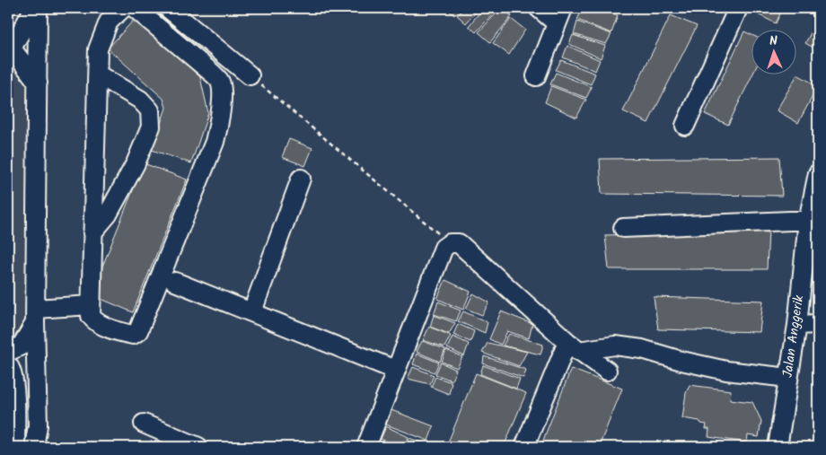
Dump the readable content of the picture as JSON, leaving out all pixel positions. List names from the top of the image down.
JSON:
{
  "streets": {
    "street": ["Jalan Anggerik"]
  },
  "north": "top"
}
